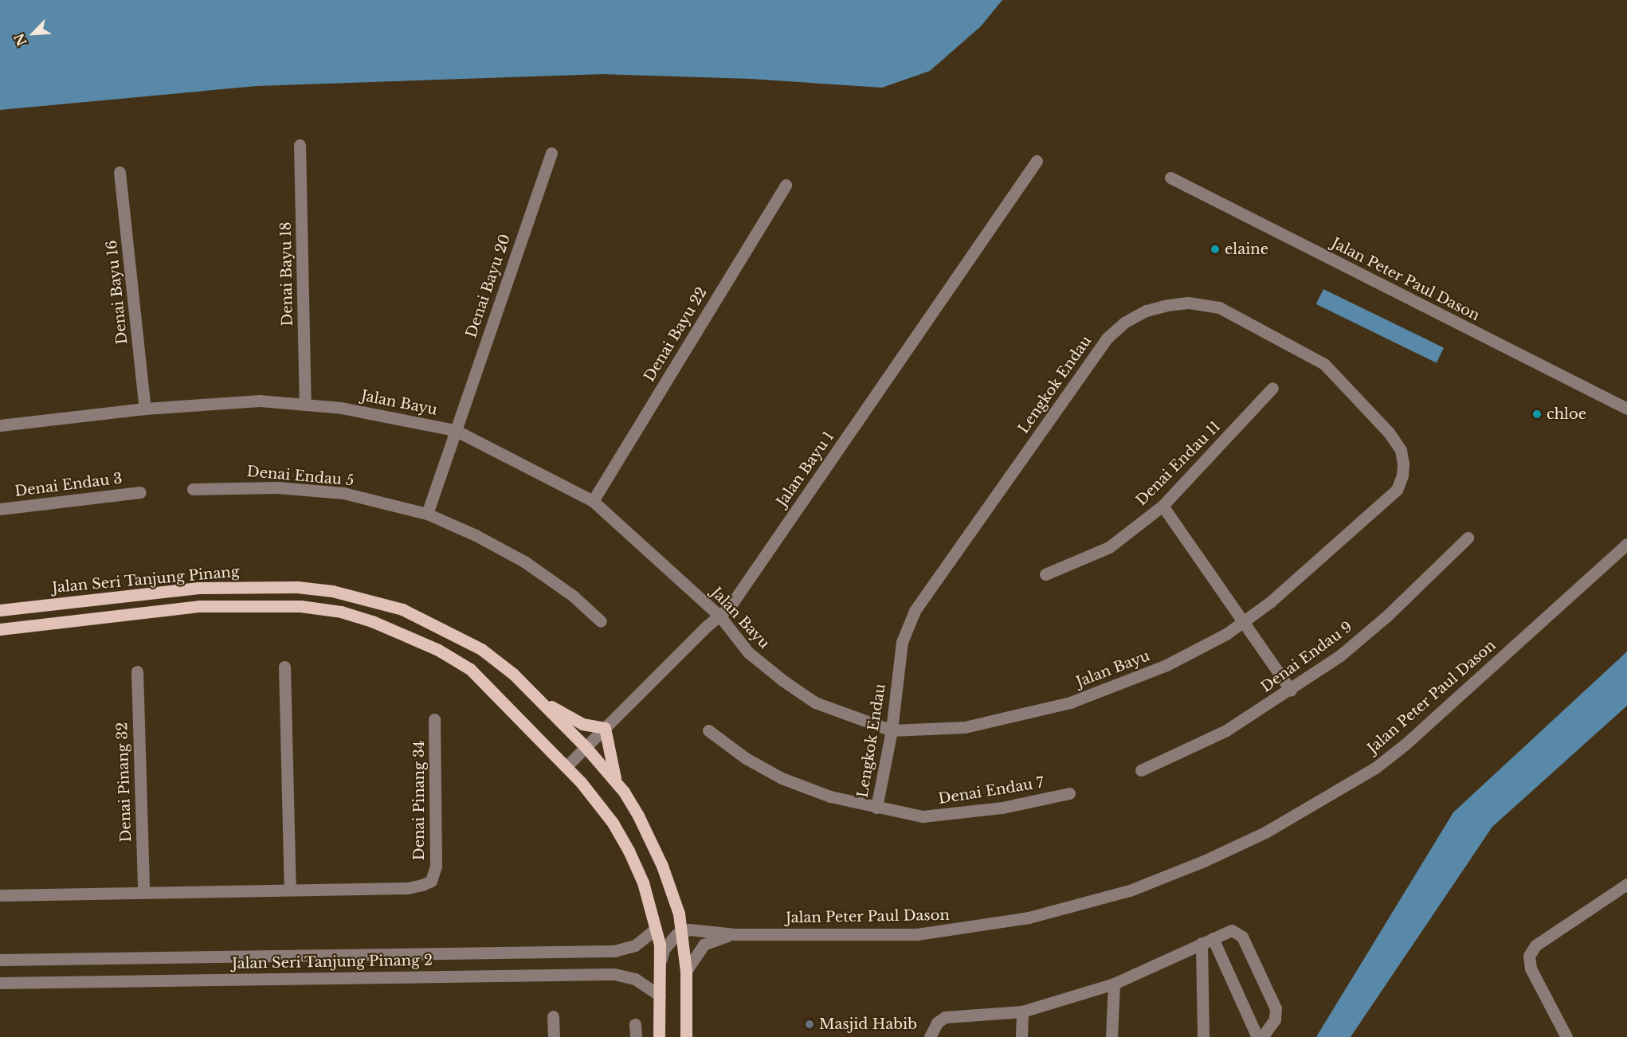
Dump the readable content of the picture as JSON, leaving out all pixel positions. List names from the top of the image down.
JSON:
{
  "streets": {
    "main road": ["Jalan Seri Tanjung Pinang"],
    "street": [
      "Denai Bayu 18",
      "Jalan Peter Paul Dason",
      "Denai Bayu 20",
      "Denai Bayu 16",
      "Denai Bayu 22",
      "Lengkok Endau",
      "Jalan Bayu",
      "Denai Endau 11",
      "Jalan Bayu 1",
      "Denai Endau 5",
      "Denai Endau 3",
      "Denai Endau 9",
      "Denai Pinang 32",
      "Denai Endau 7",
      "Denai Pinang 34",
      "Jalan Seri Tanjung Pinang 2"
    ]
  },
  "crossings": [
    ["Denai Bayu 18", "Jalan Bayu"],
    ["Jalan Peter Paul Dason", "Jalan Seri Tanjung Pinang"],
    ["Denai Bayu 20", "Jalan Bayu"],
    ["Denai Bayu 20", "Denai Endau 5"],
    ["Denai Bayu 16", "Jalan Bayu"],
    ["Denai Bayu 22", "Jalan Bayu"],
    ["Lengkok Endau", "Jalan Bayu"],
    ["Lengkok Endau", "Denai Endau 7"],
    ["Jalan Bayu", "Jalan Bayu 1"],
    ["Jalan Bayu 1", "Jalan Seri Tanjung Pinang"]
  ],
  "places": ["elaine", "chloe", "Masjid Habib"],
  "north": "bottom left"
}
